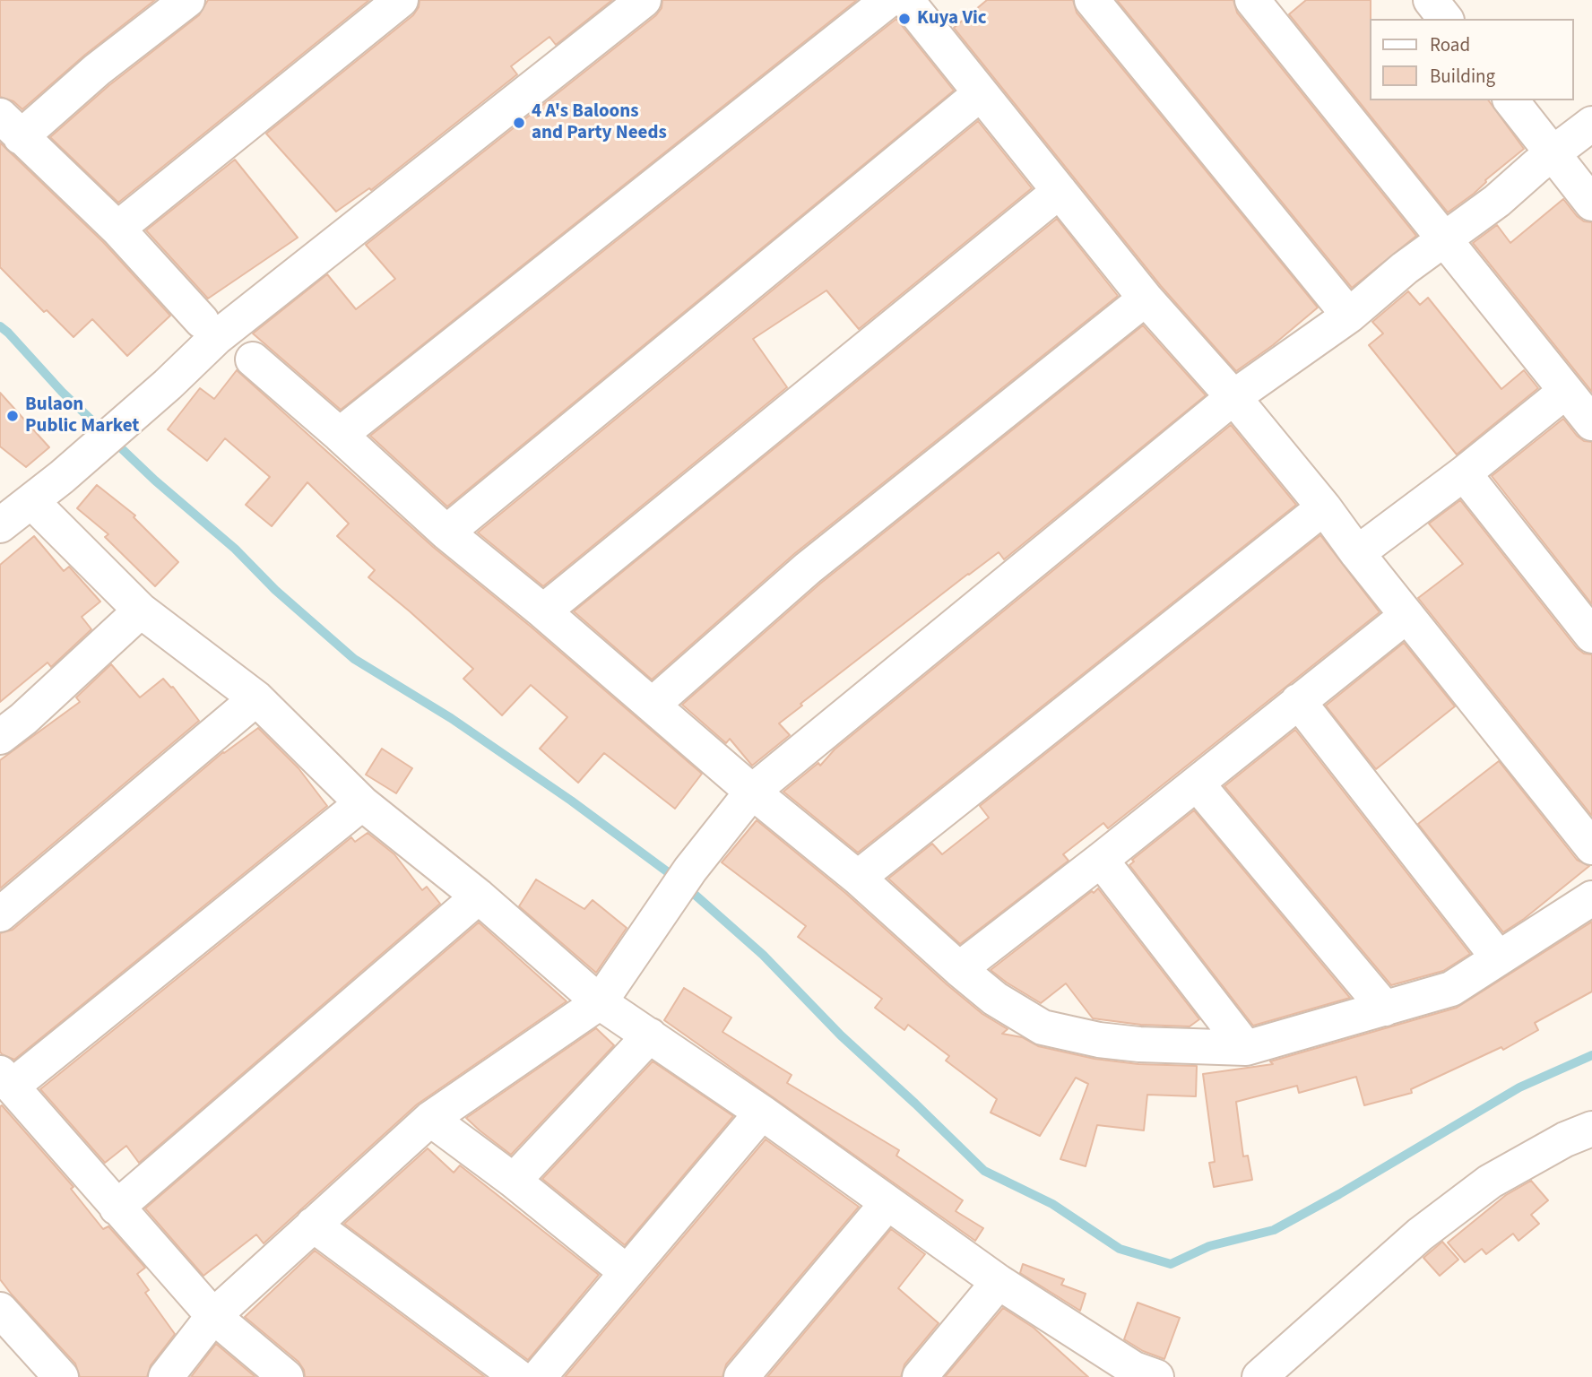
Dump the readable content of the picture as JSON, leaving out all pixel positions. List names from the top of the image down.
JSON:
{
  "places": ["Kuya Vic", "4 A's Baloons and Party Needs", "Bulaon Public Market"],
  "legend": ["Road", "Building"]
}
